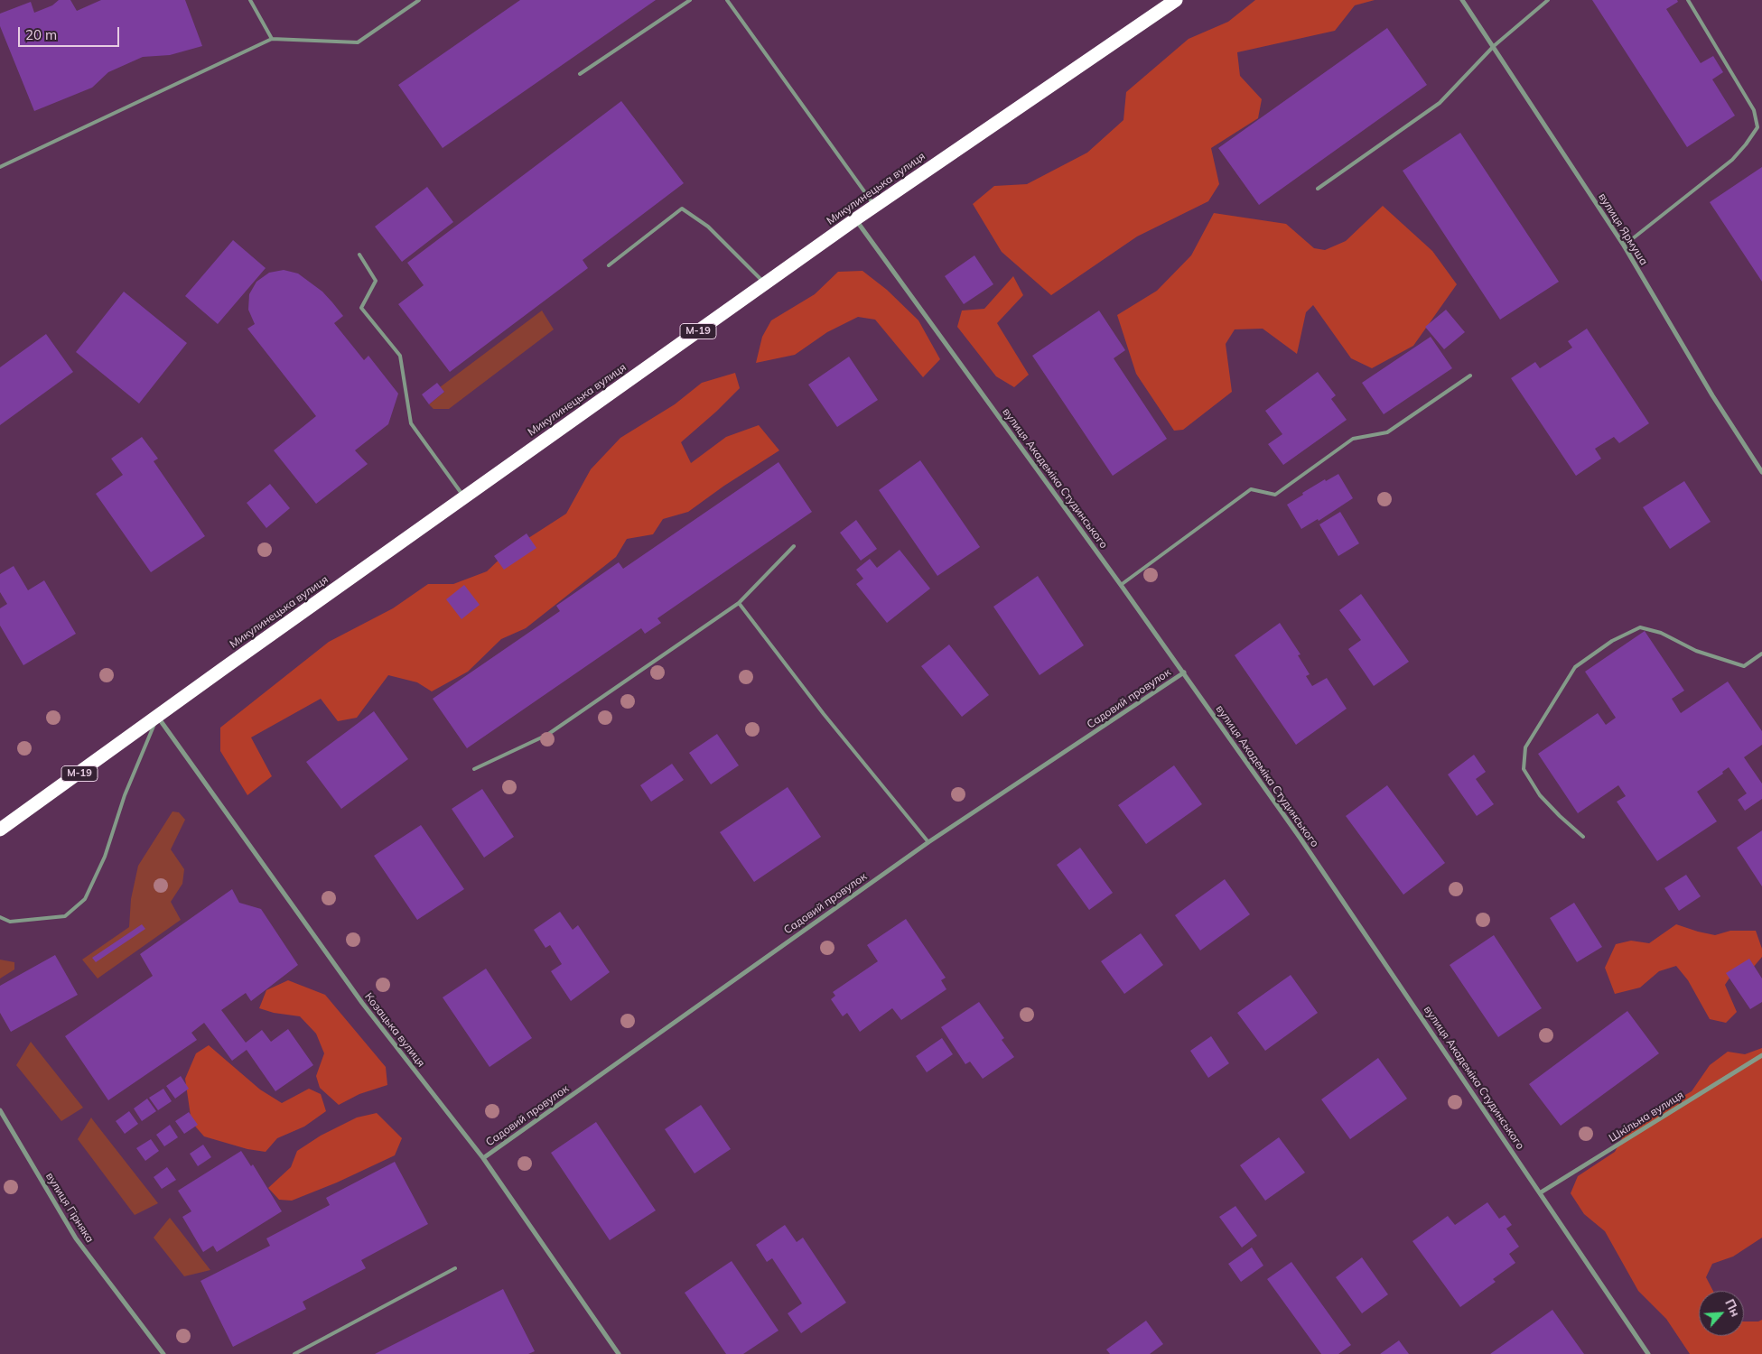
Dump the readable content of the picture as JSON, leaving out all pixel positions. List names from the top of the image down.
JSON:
{
  "streets": {
    "highway": ["Микулинецька вулиця", "М-19"],
    "street": [
      "вулиця Ярмуша",
      "вулиця Академіка Студинського",
      "Садовий провулок",
      "Козацька вулиця",
      "Шкільна вулиця",
      "вулиця Гірняка"
    ]
  },
  "crossings": [
    ["Микулинецька вулиця", "вулиця Академіка Студинського"],
    ["Микулинецька вулиця", "Козацька вулиця"],
    ["вулиця Академіка Студинського", "Садовий провулок"],
    ["вулиця Академіка Студинського", "Шкільна вулиця"],
    ["Садовий провулок", "Козацька вулиця"]
  ],
  "scale_bar": "20 m",
  "north": "top right"
}
